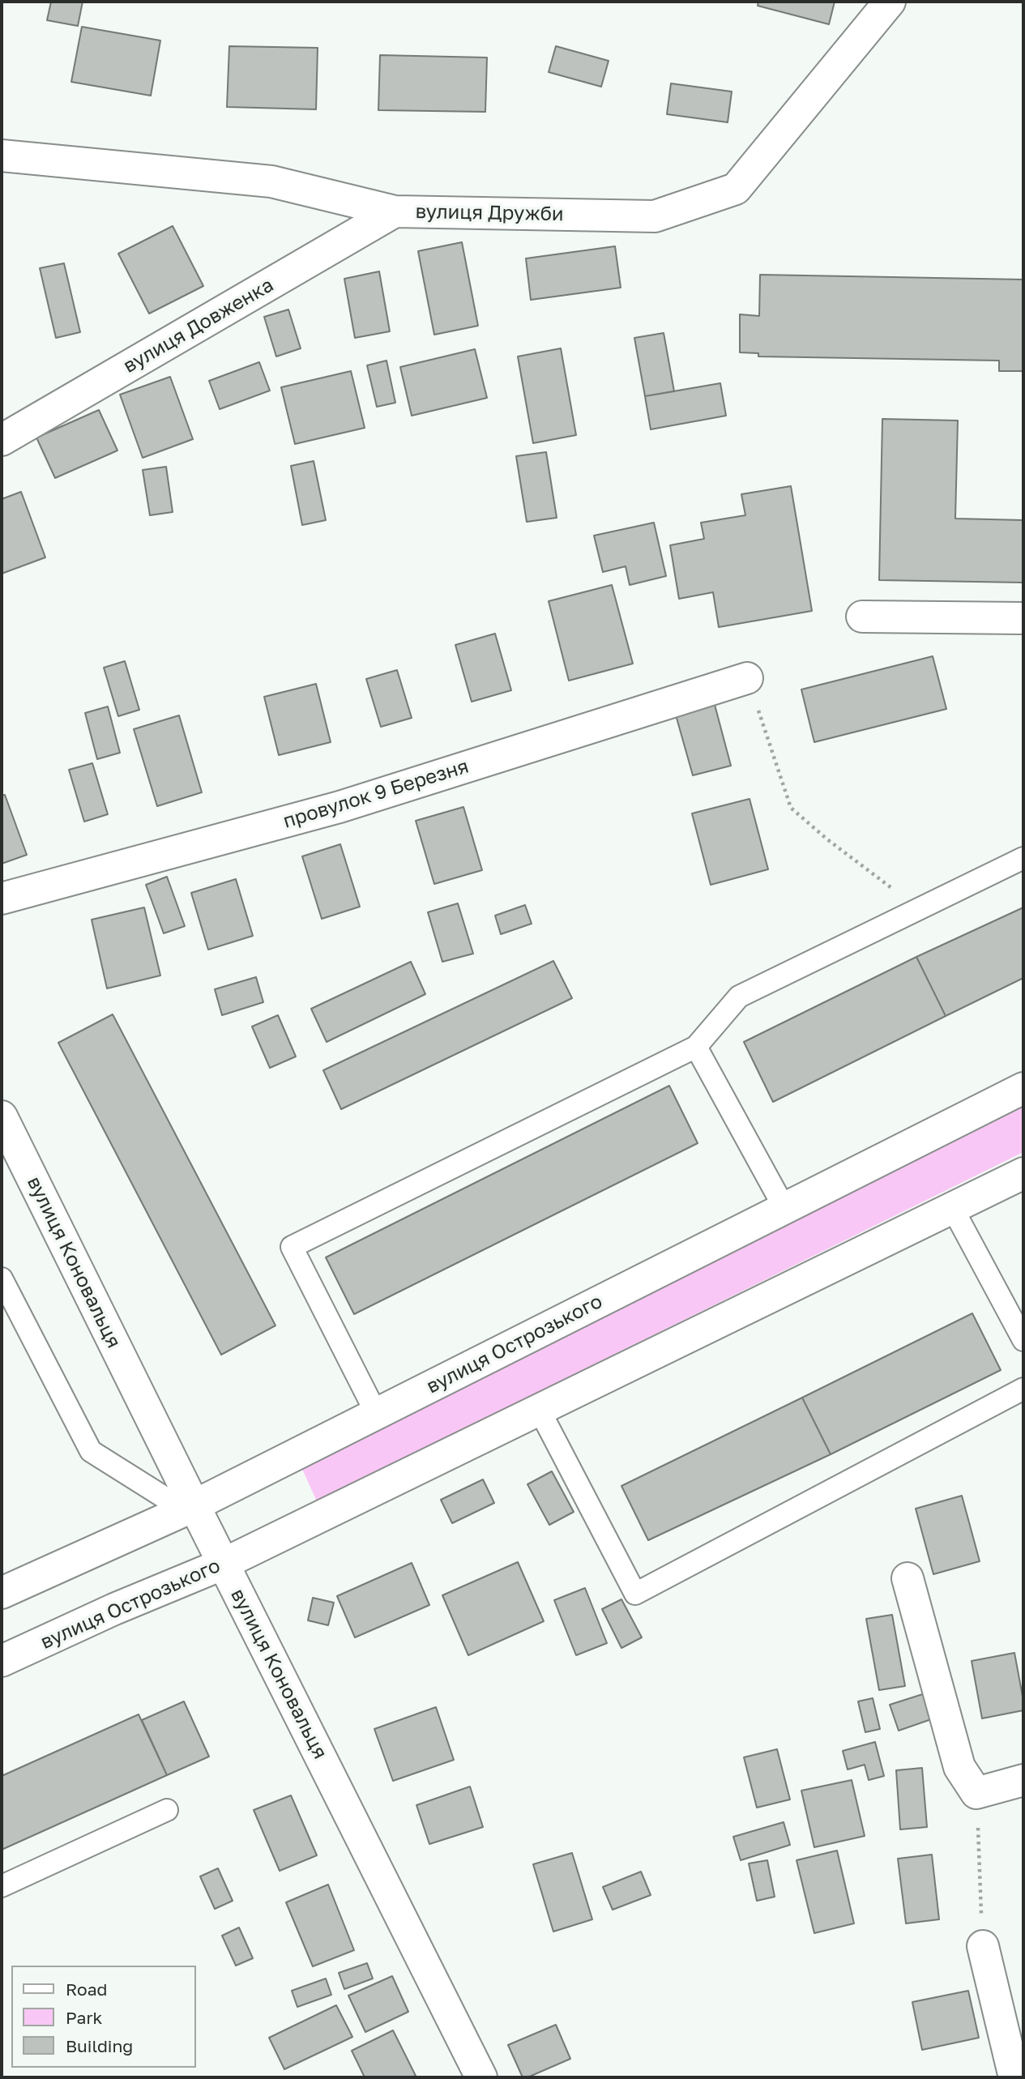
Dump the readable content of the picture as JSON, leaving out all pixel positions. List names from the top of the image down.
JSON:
{
  "streets": {
    "street": [
      "вулиця Дружби",
      "вулиця Довженка",
      "провулок 9 Березня",
      "вулиця Коновальця",
      "вулиця Острозького"
    ]
  },
  "crossings": [
    ["вулиця Дружби", "вулиця Довженка"],
    ["вулиця Коновальця", "вулиця Острозького"]
  ],
  "legend": ["Road", "Park", "Building"]
}
